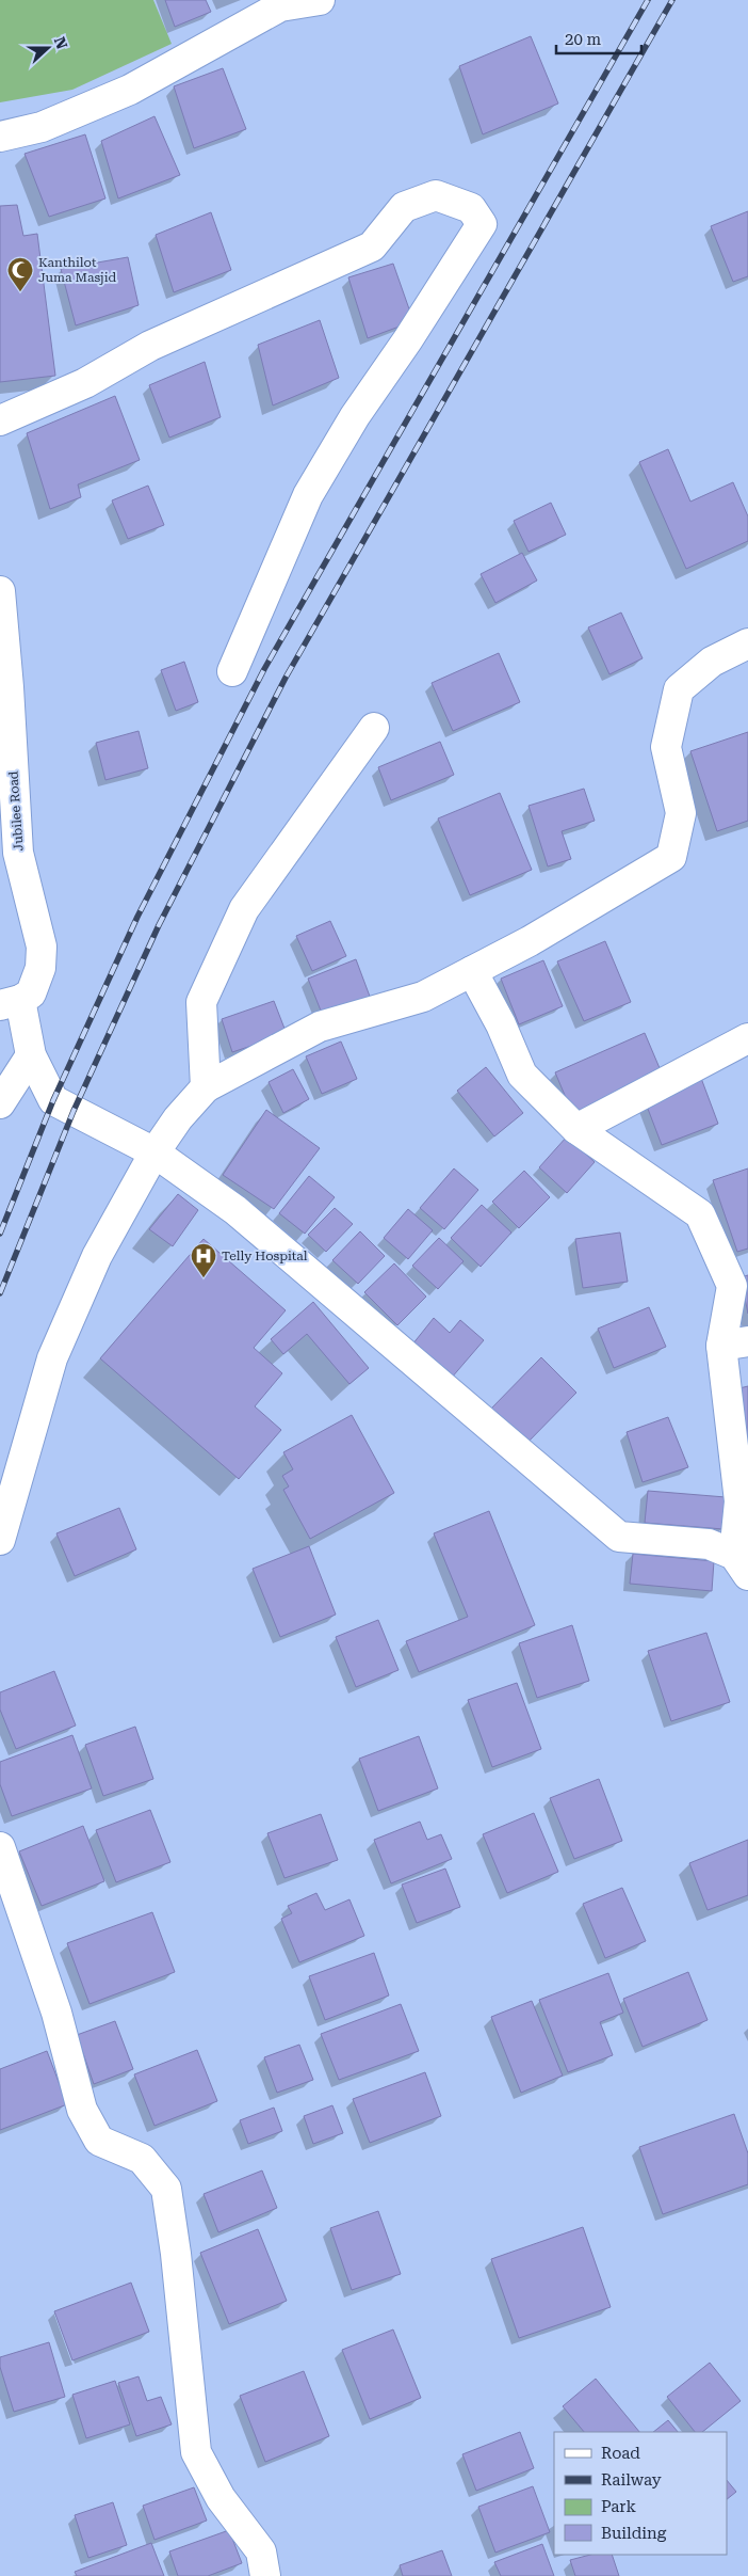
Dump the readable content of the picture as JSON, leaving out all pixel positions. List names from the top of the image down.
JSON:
{
  "streets": {
    "street": ["Jubilee Road"]
  },
  "places": {
    "mosque": ["Kanthilot Juma Masjid"],
    "hospital": ["Telly Hospital"]
  },
  "legend": [
    "Road",
    "Railway",
    "Park",
    "Building"
  ],
  "scale_bar": "20 m",
  "north": "right"
}
